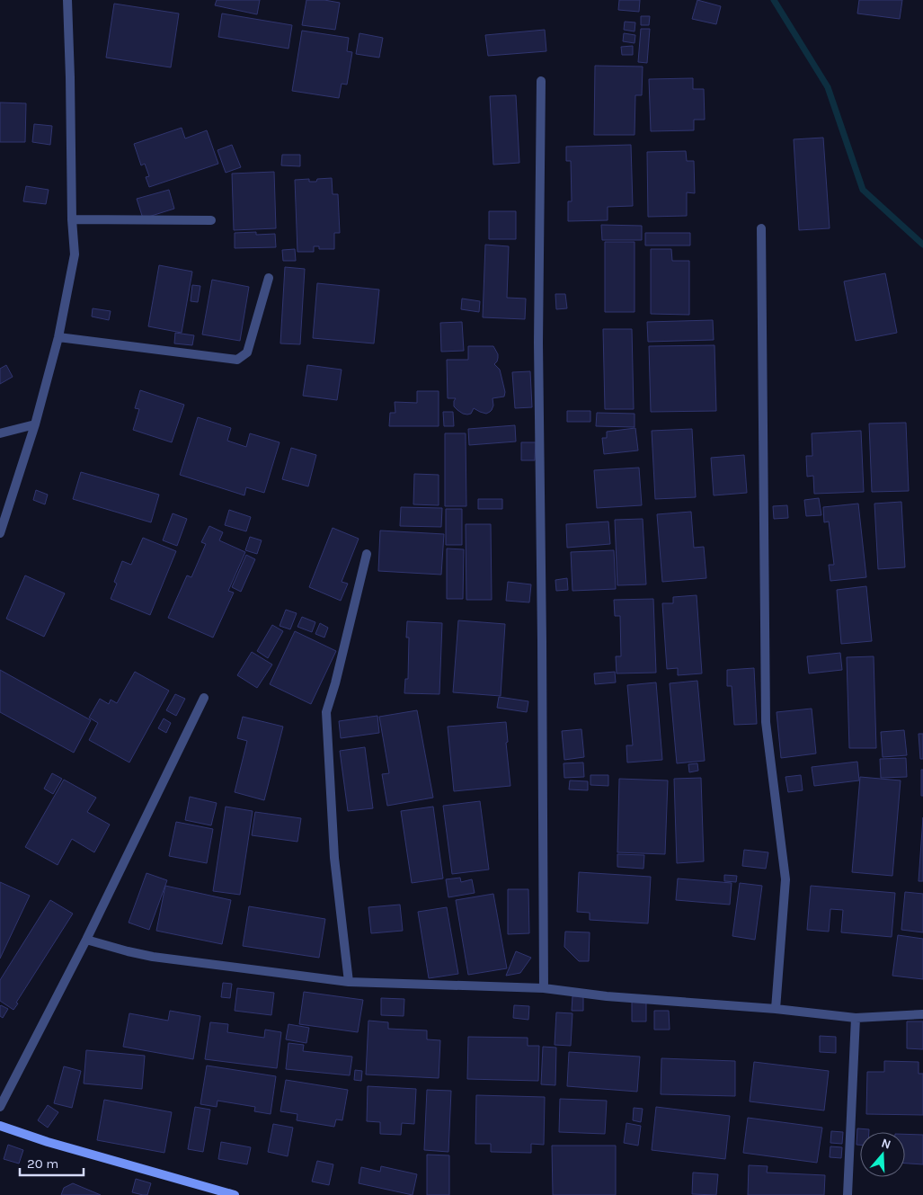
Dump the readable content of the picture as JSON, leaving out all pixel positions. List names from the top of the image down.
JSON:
{
  "scale_bar": "20 m",
  "north": "top"
}
